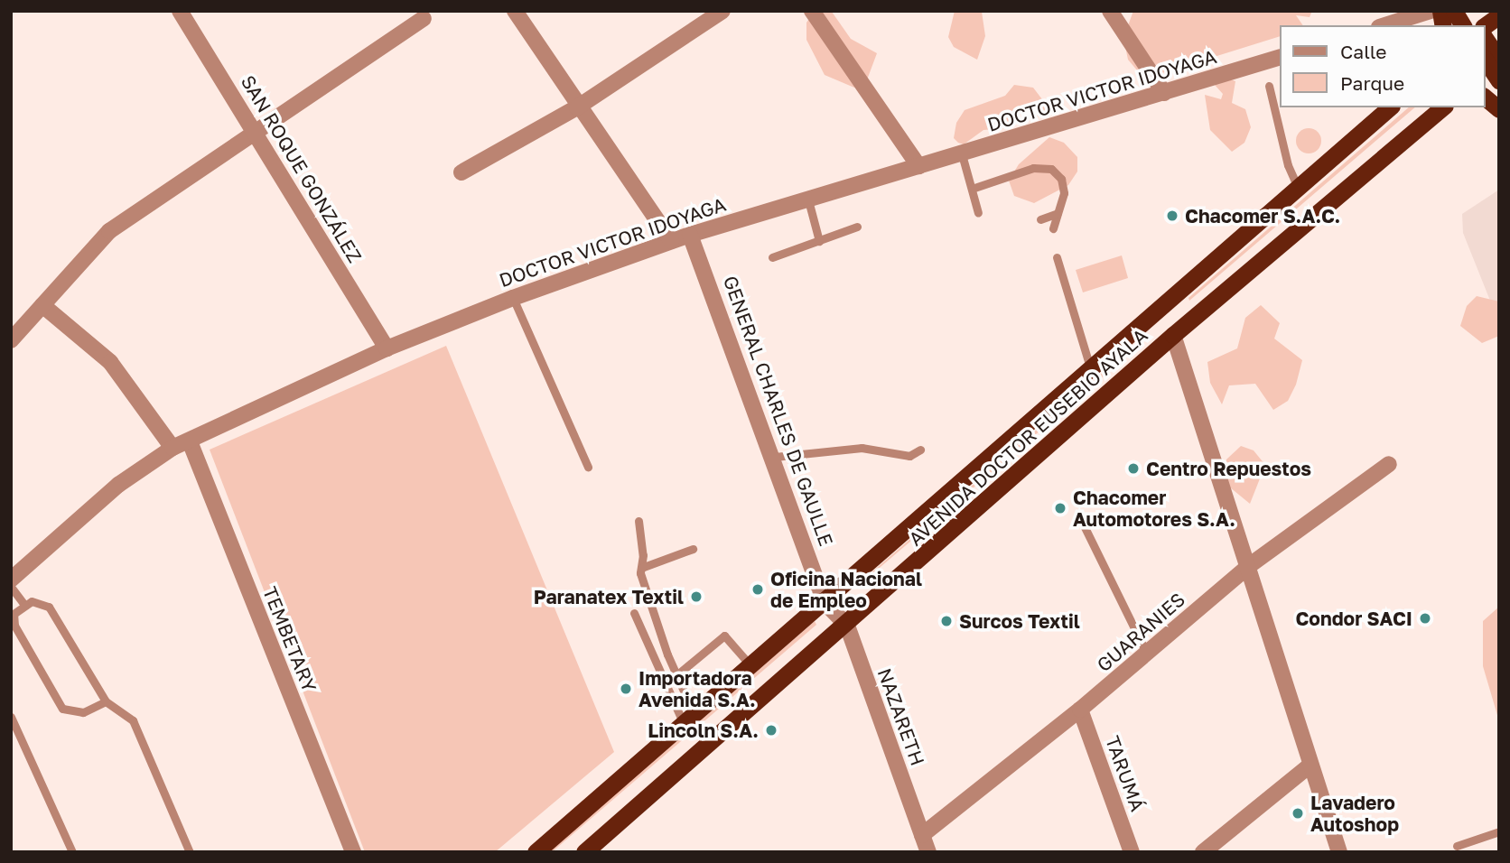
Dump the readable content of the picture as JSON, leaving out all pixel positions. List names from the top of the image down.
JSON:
{
  "streets": {
    "highway": ["AVENIDA DOCTOR EUSEBIO AYALA"],
    "street": [
      "DOCTOR VICTOR IDOYAGA",
      "SAN ROQUE GONZÁLEZ",
      "GENERAL CHARLES DE GAULLE",
      "GUARANIES",
      "TEMBETARY",
      "NAZARETH",
      "TARUMÁ"
    ]
  },
  "crossings": [
    ["DOCTOR VICTOR IDOYAGA", "SAN ROQUE GONZÁLEZ"],
    ["DOCTOR VICTOR IDOYAGA", "GENERAL CHARLES DE GAULLE"],
    ["DOCTOR VICTOR IDOYAGA", "TEMBETARY"],
    ["GENERAL CHARLES DE GAULLE", "AVENIDA DOCTOR EUSEBIO AYALA"],
    ["GENERAL CHARLES DE GAULLE", "NAZARETH"],
    ["AVENIDA DOCTOR EUSEBIO AYALA", "NAZARETH"],
    ["GUARANIES", "NAZARETH"],
    ["GUARANIES", "TARUMÁ"]
  ],
  "places": [
    "Chacomer S.A.C.",
    "Centro Repuestos",
    "Chacomer Automotores S.A.",
    "Oficina Nacional de Empleo",
    "Paranatex Textil",
    "Condor SACI",
    "Surcos Textil",
    "Importadora Avenida S.A.",
    "Lincoln S.A.",
    "Lavadero Autoshop"
  ],
  "legend": ["Calle", "Parque"]
}
